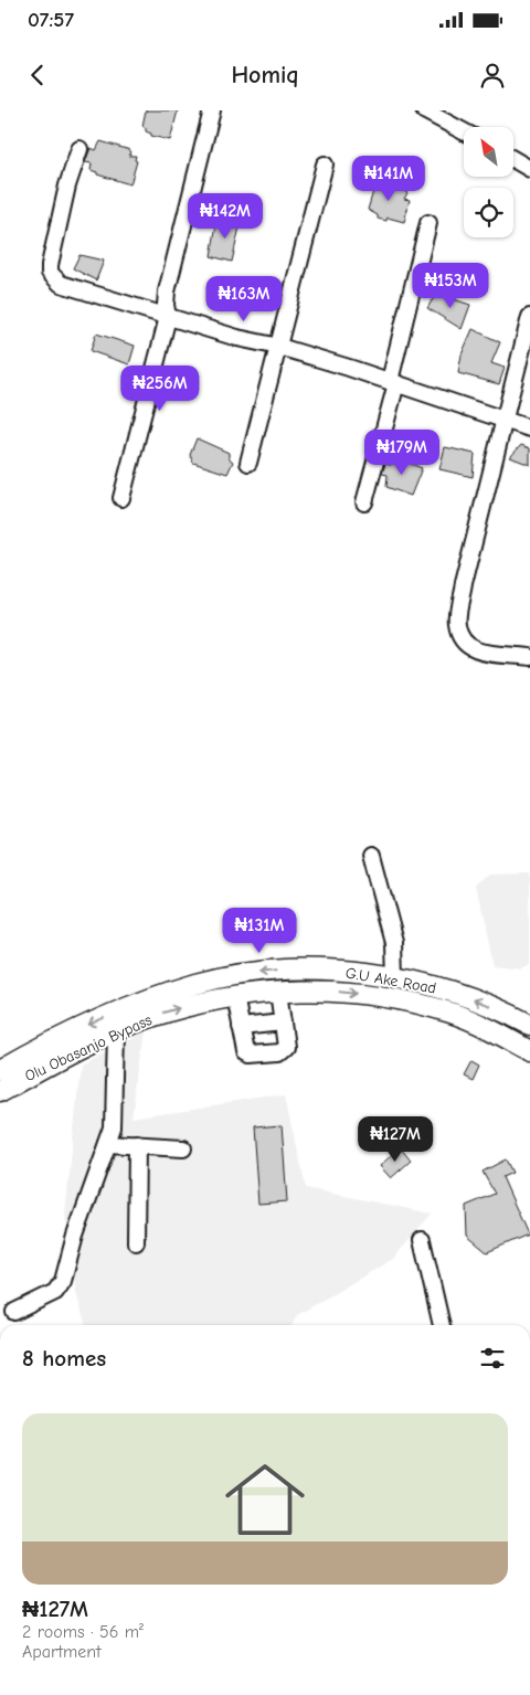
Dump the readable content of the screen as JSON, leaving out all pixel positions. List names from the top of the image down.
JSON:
{
  "streets": {
    "main road": ["G.U Ake Road", "Olu Obasanjo Bypass"]
  },
  "one_way": ["G.U Ake Road", "Olu Obasanjo Bypass"],
  "north": "top left",
  "page": {
    "status": "07:57",
    "header": "Homiq",
    "price": [
      "₦141M",
      "₦142M",
      "₦153M",
      "₦163M",
      "₦256M",
      "₦179M",
      "₦131M",
      "₦127M"
    ],
    "heading": "8 homes",
    "list": [
      {
        "name": "₦127M",
        "note": "2 rooms · 56 m² · Apartment"
      }
    ]
  }
}
